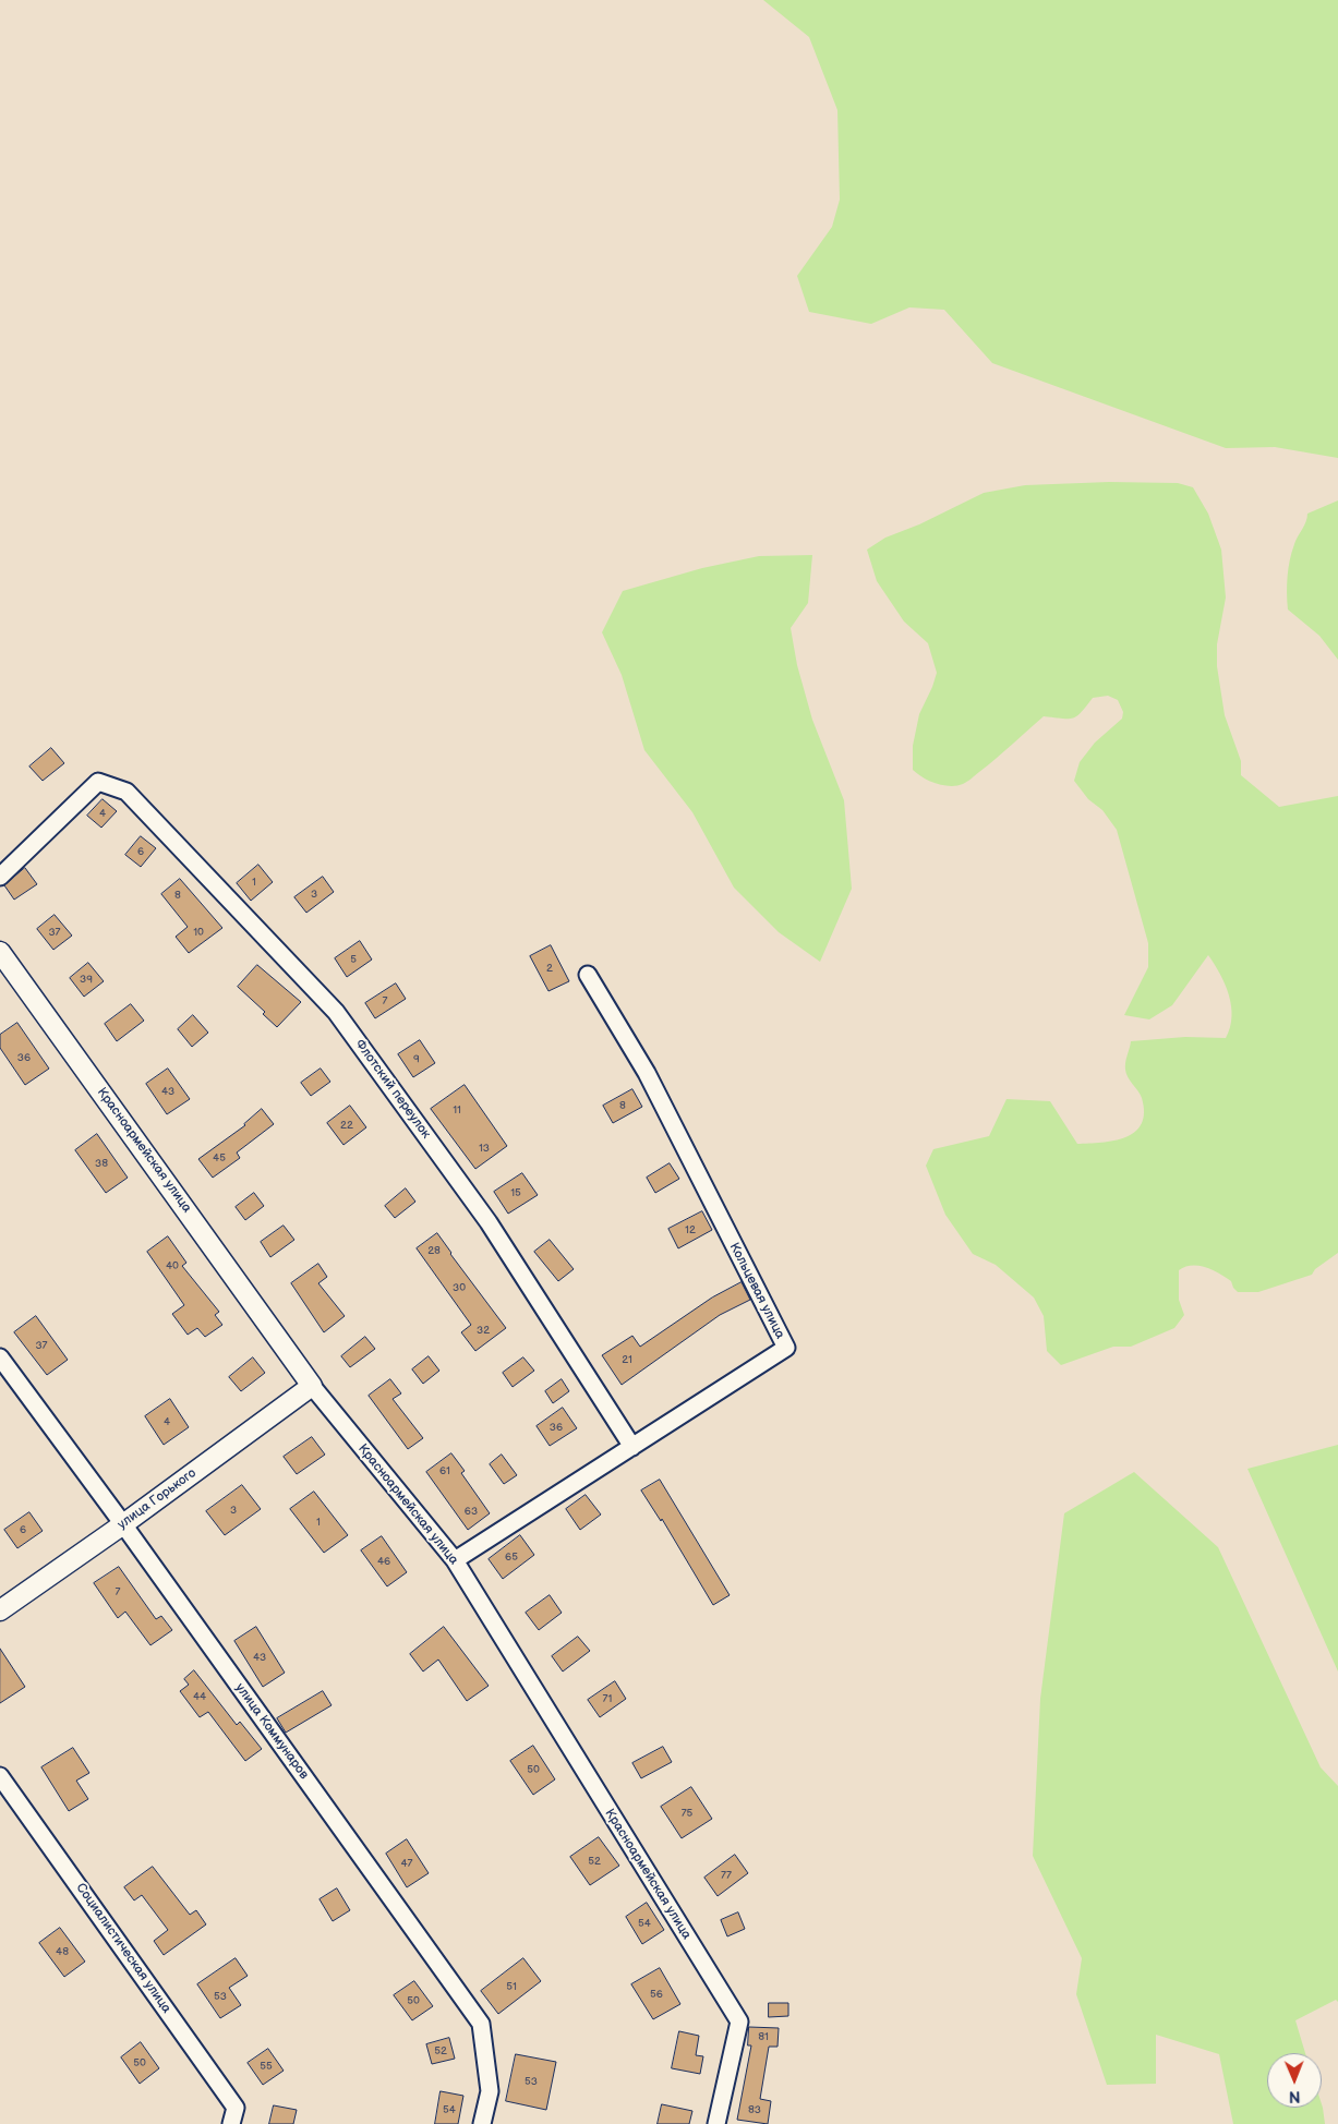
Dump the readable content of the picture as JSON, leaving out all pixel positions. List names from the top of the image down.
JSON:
{
  "streets": {
    "street": [
      "Флотский переулок",
      "Красноармейская улица",
      "Кольцевая улица",
      "улица Горького",
      "улица Коммунаров",
      "Социалистическая улица"
    ]
  },
  "crossings": [
    ["Флотский переулок", "Кольцевая улица"],
    ["Красноармейская улица", "Кольцевая улица"],
    ["Красноармейская улица", "улица Горького"],
    ["улица Горького", "улица Коммунаров"]
  ],
  "house_numbers": [
    "4",
    "6",
    "1",
    "3",
    "8",
    "37",
    "10",
    "5",
    "2",
    "39",
    "7",
    "36",
    "9",
    "43",
    "8",
    "11",
    "22",
    "13",
    "45",
    "38",
    "15",
    "12",
    "28",
    "40",
    "30",
    "32",
    "37",
    "21",
    "4",
    "36",
    "61",
    "3",
    "63",
    "1",
    "6",
    "65",
    "46",
    "7",
    "43",
    "44",
    "71",
    "50",
    "75",
    "52",
    "47",
    "77",
    "54",
    "48",
    "51",
    "56",
    "53",
    "50",
    "81",
    "52",
    "50",
    "55",
    "53",
    "54",
    "83"
  ],
  "north": "bottom"
}
